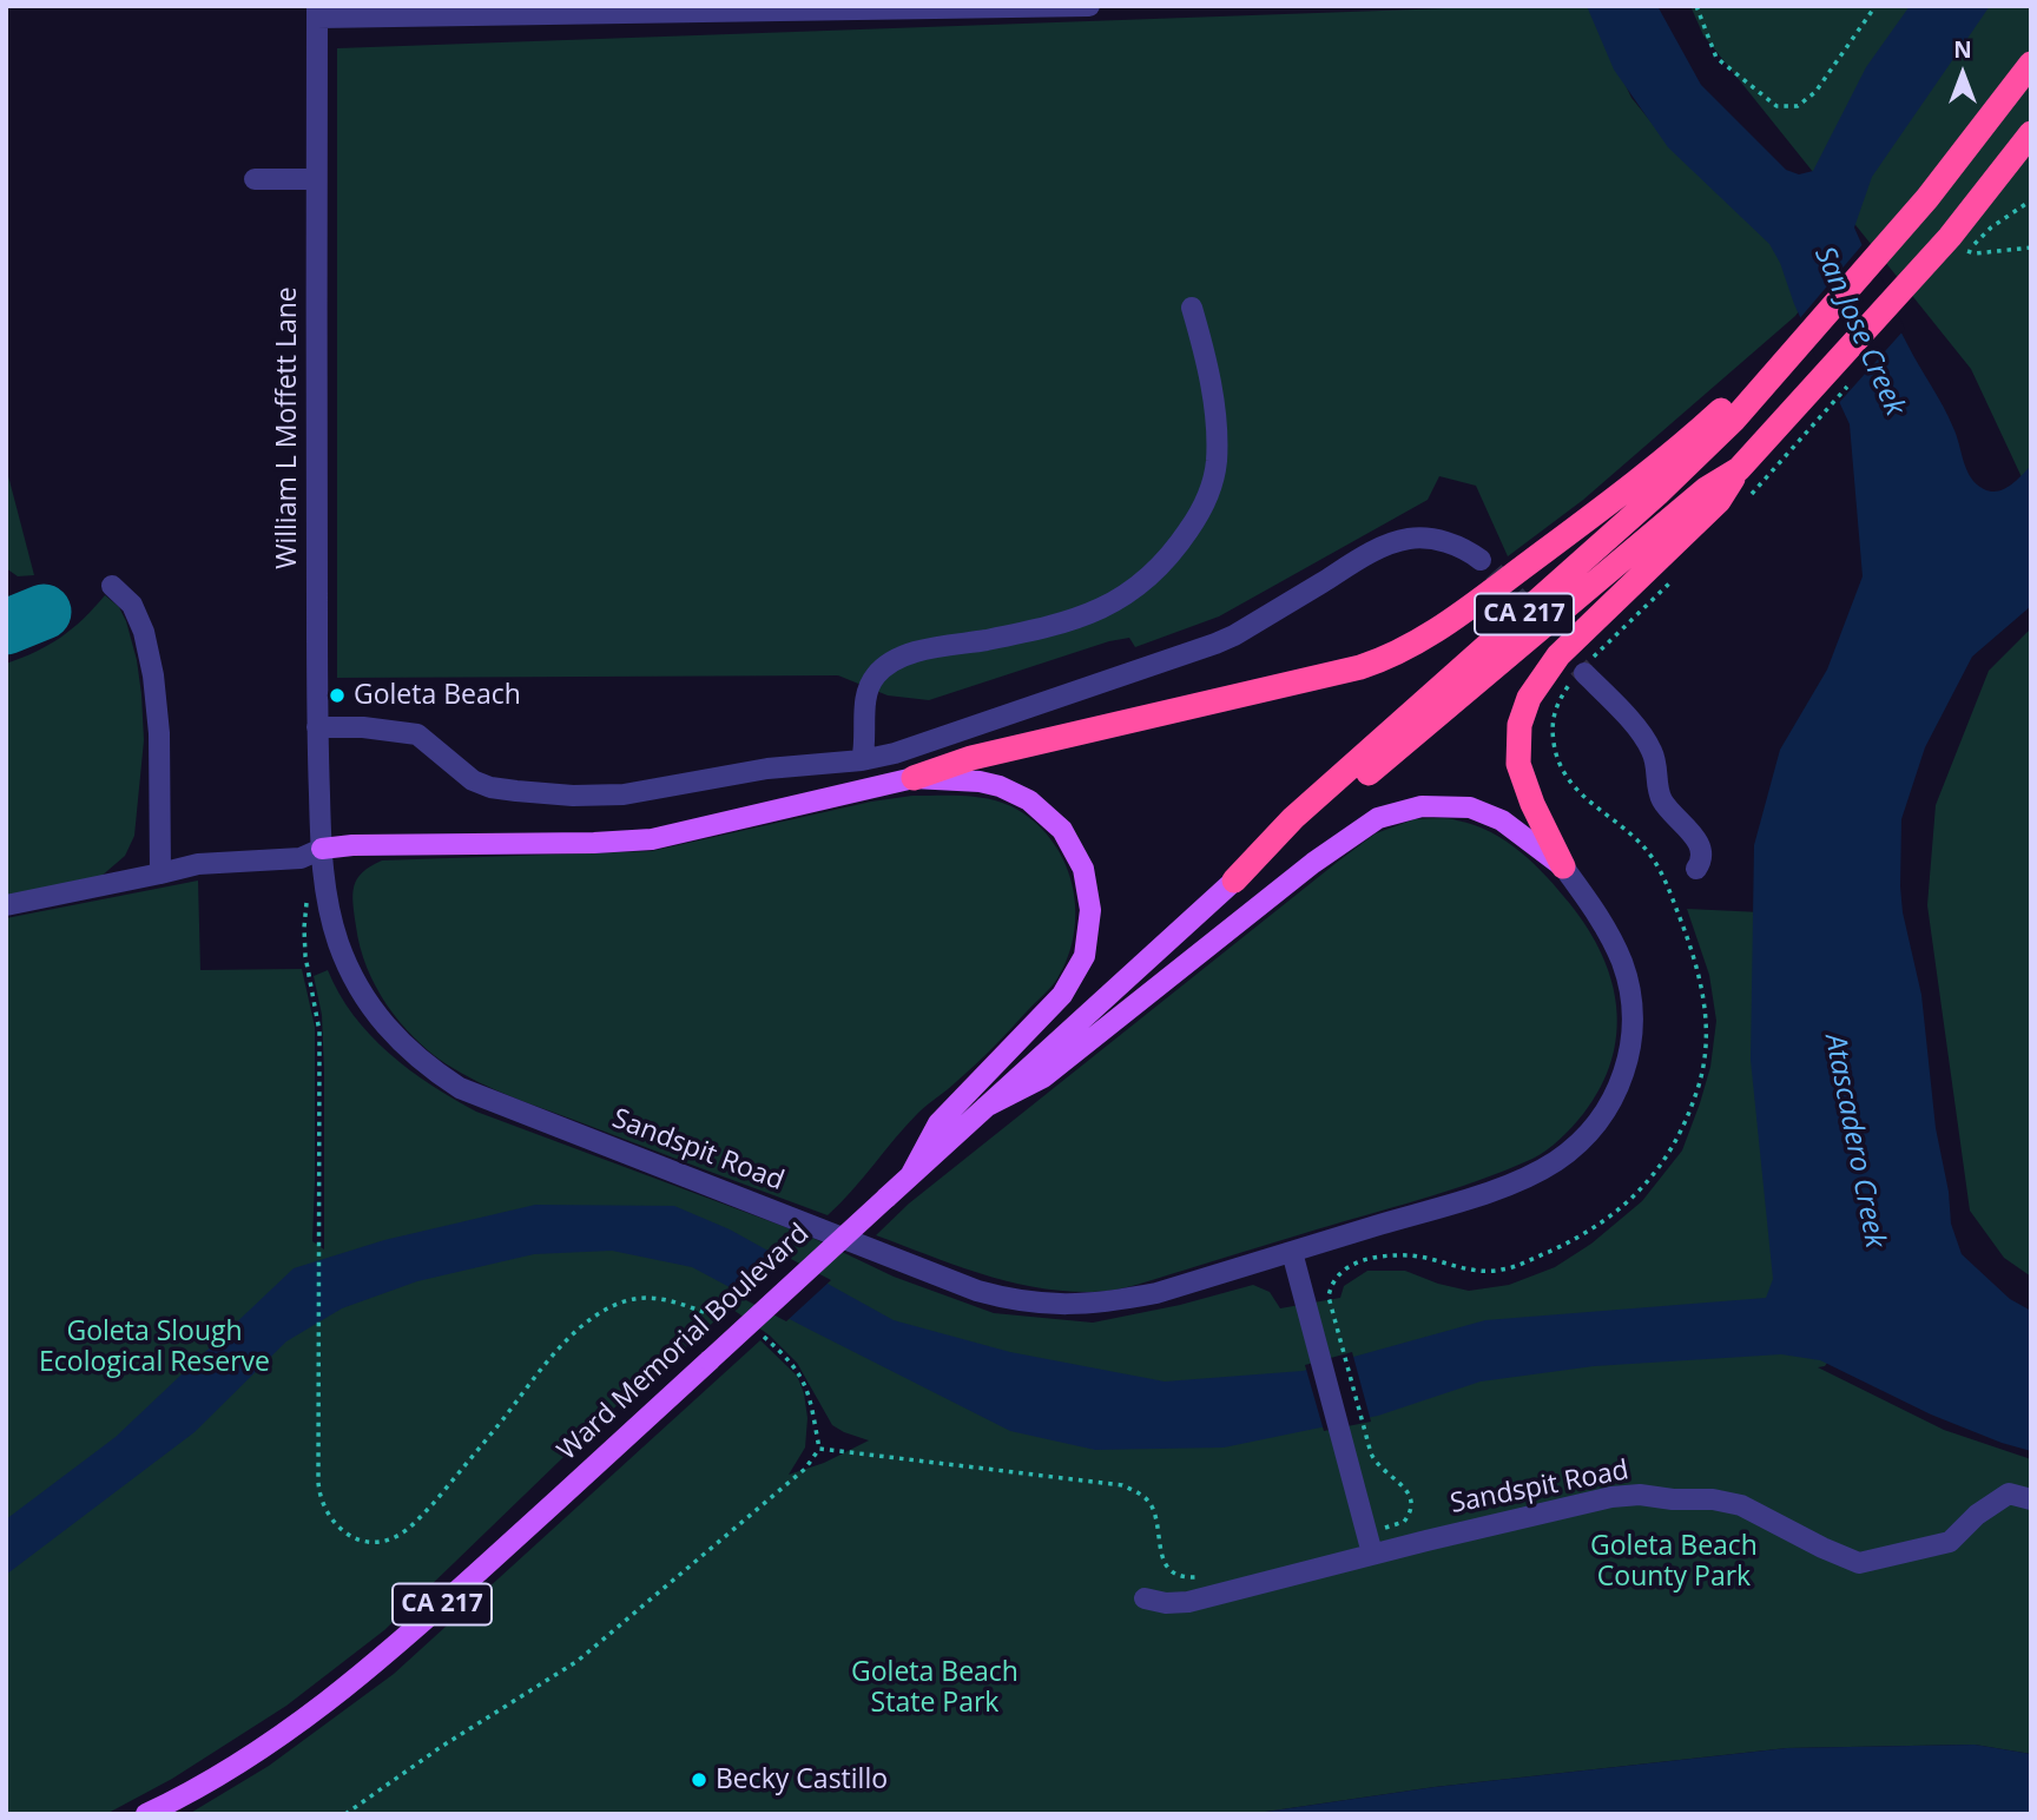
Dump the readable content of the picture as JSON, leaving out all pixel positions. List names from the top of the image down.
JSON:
{
  "streets": {
    "highway": ["CA 217", "Ward Memorial Boulevard"],
    "street": ["William L Moffett Lane", "Sandspit Road"]
  },
  "crossings": [
    ["William L Moffett Lane", "Sandspit Road"]
  ],
  "water": ["San Jose Creek", "Atascadero Creek"],
  "parks": ["Goleta Slough Ecological Reserve", "Goleta Beach County Park", "Goleta Beach State Park"],
  "places": ["Goleta Beach", "Becky Castillo"],
  "north": "top"
}
